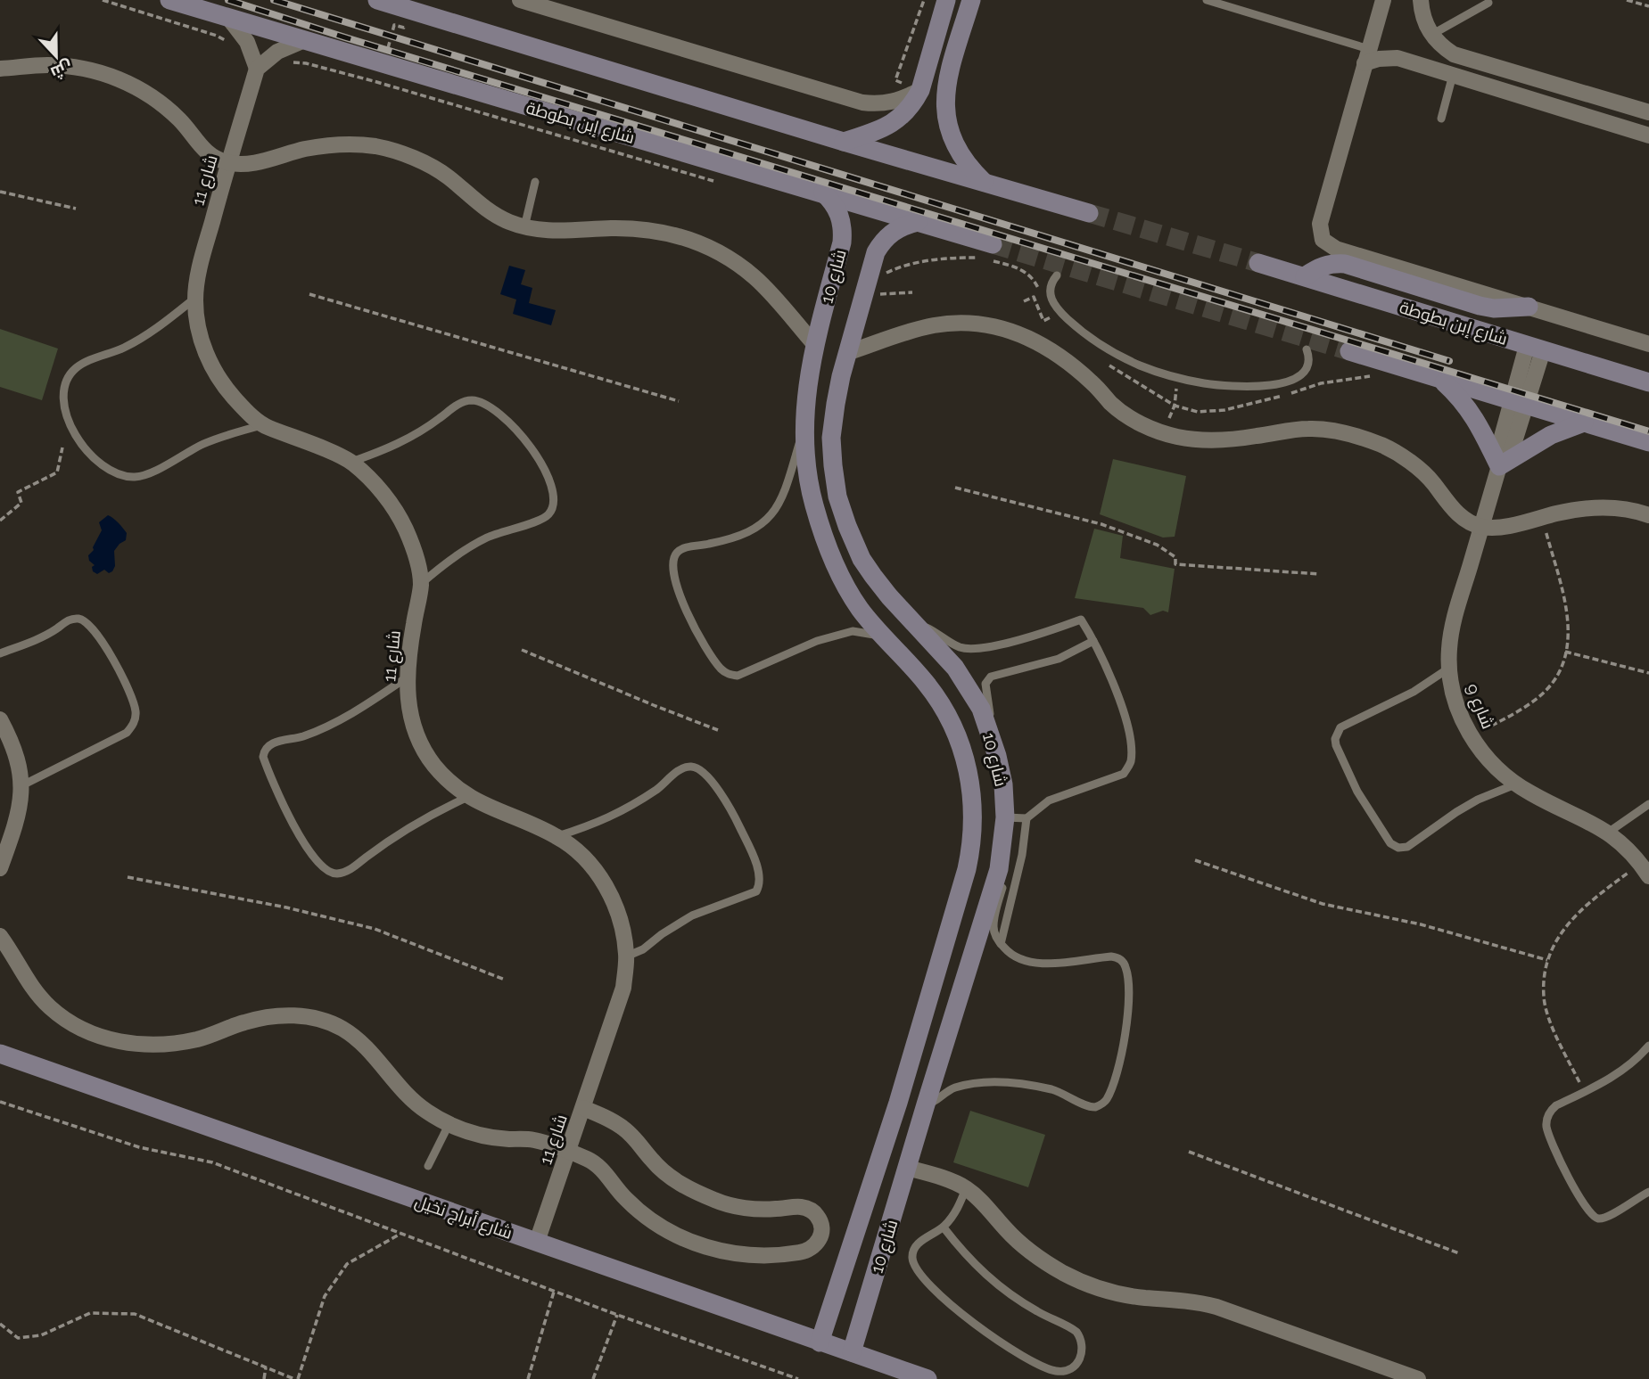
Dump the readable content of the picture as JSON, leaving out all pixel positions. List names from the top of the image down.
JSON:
{
  "streets": {
    "street": [
      "شارع إبن بطوطة",
      "شارع 11",
      "شارع 10",
      "شارع 9",
      "شارع أبراج نخيل"
    ]
  },
  "crossings": [
    ["شارع إبن بطوطة", "شارع 10"],
    ["شارع إبن بطوطة", "شارع 9"],
    ["شارع 11", "شارع أبراج نخيل"],
    ["شارع 10", "شارع أبراج نخيل"]
  ],
  "north": "bottom"
}
